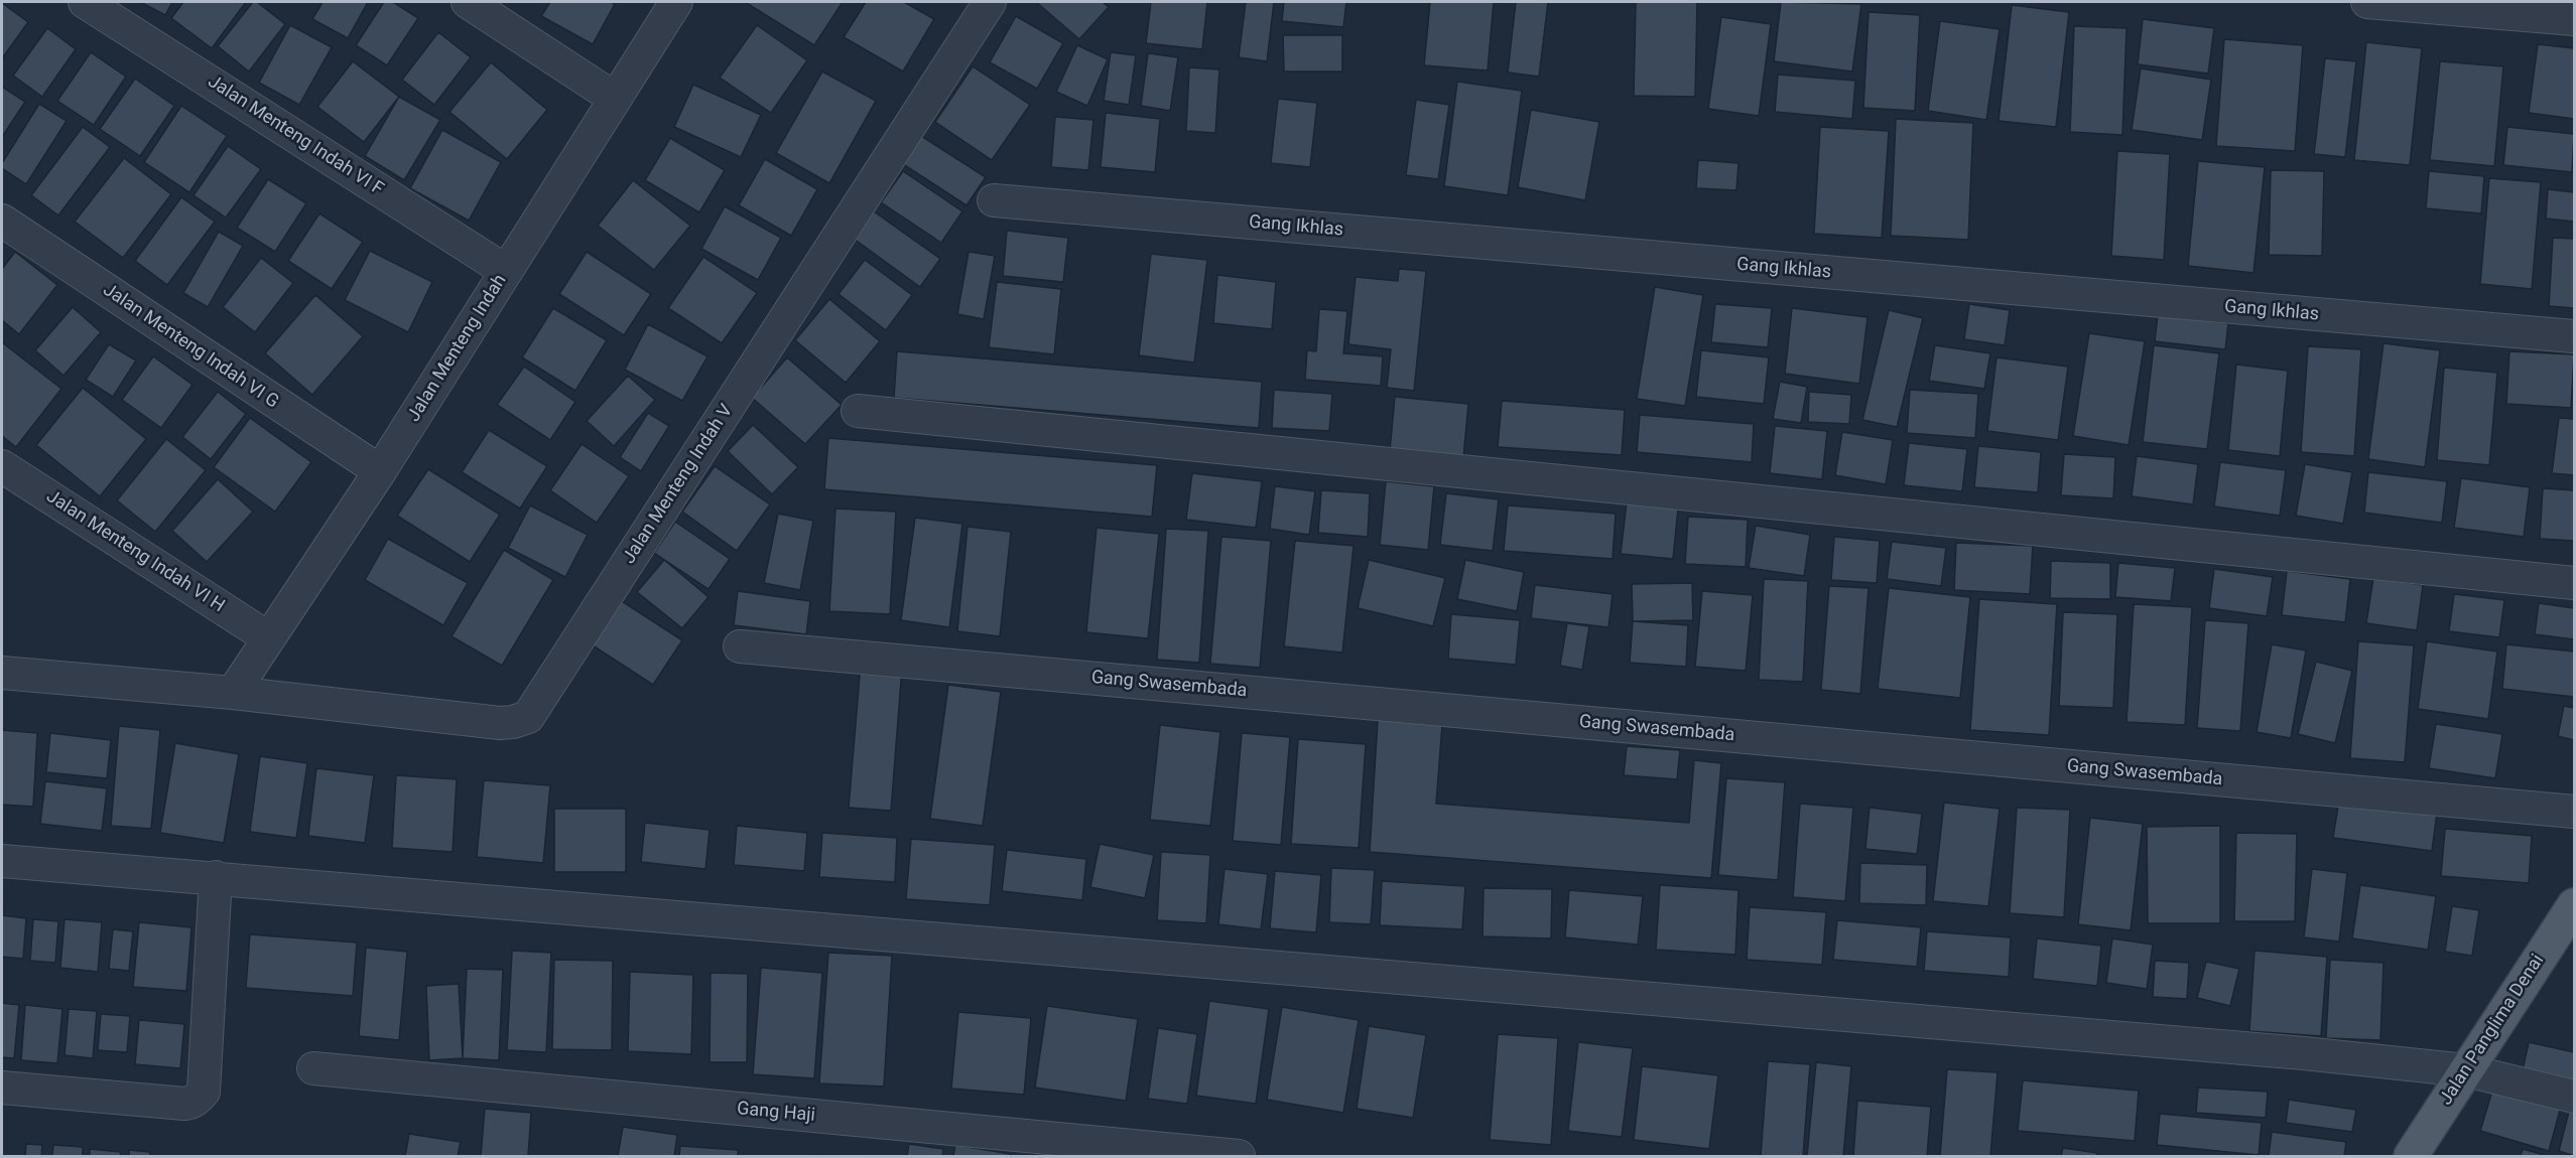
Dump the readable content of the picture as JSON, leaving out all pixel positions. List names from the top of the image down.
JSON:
{
  "streets": {
    "main road": ["Jalan Panglima Denai"],
    "street": [
      "Jalan Menteng Indah VI F",
      "Gang Ikhlas",
      "Jalan Menteng Indah VI G",
      "Jalan Menteng Indah",
      "Jalan Menteng Indah V",
      "Jalan Menteng Indah VI H",
      "Gang Swasembada",
      "Gang Haji"
    ]
  },
  "crossings": [
    ["Jalan Menteng Indah VI F", "Jalan Menteng Indah"],
    ["Jalan Menteng Indah VI G", "Jalan Menteng Indah"],
    ["Jalan Menteng Indah", "Jalan Menteng Indah V"],
    ["Jalan Menteng Indah", "Jalan Menteng Indah VI H"]
  ]
}
